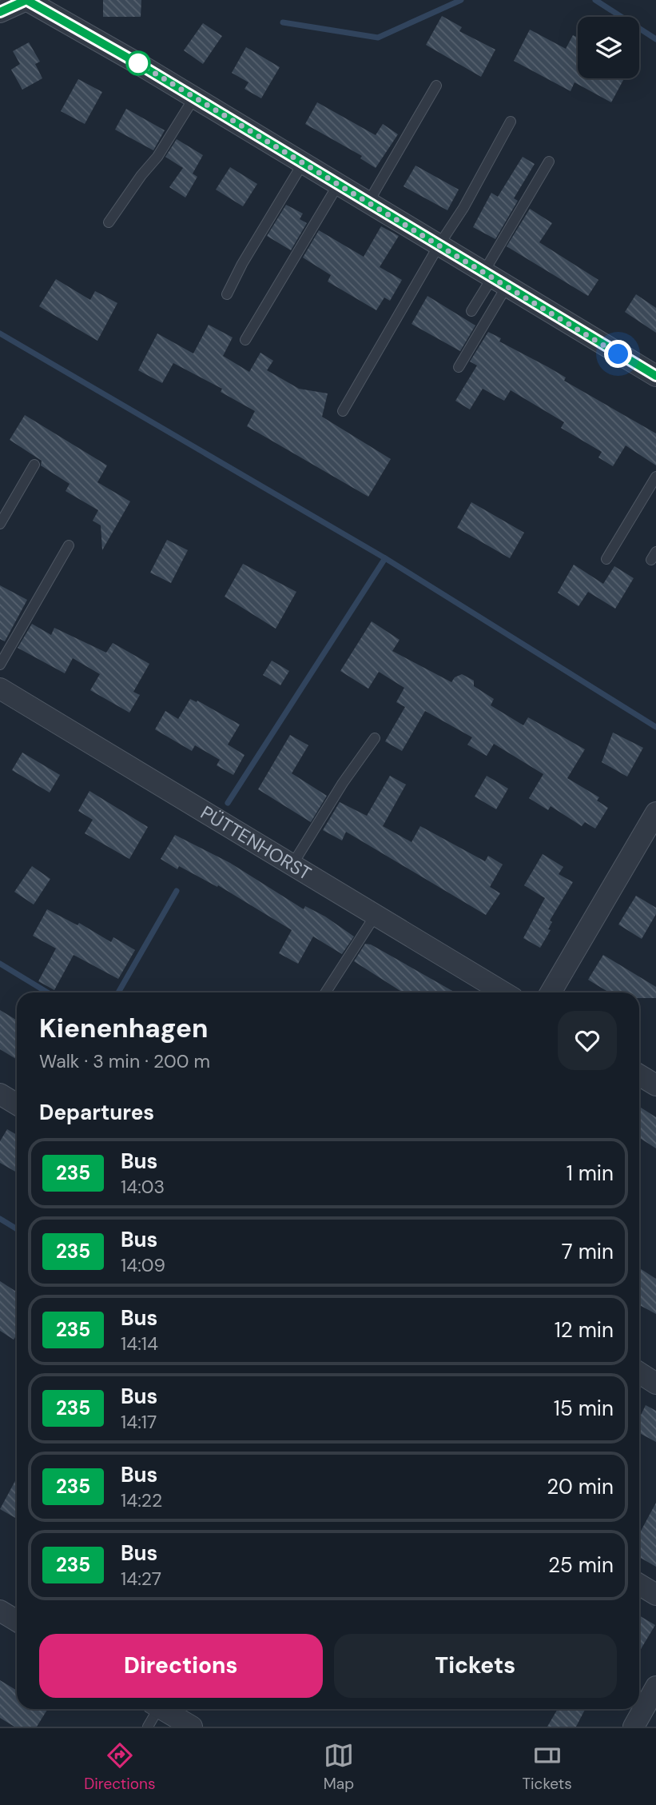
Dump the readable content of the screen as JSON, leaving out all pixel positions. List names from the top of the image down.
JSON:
{
  "streets": {
    "street": ["PÜTTENHORST"]
  },
  "lines": ["bus line 235"],
  "page": {
    "heading": [
      ["Kienenhagen", "Walk · 3 min · 200 m"],
      "Departures"
    ],
    "list": [
      {
        "mark": "235",
        "name": "Bus",
        "note": "14:03",
        "value": "1 min"
      },
      {
        "mark": "235",
        "name": "Bus",
        "note": "14:09",
        "value": "7 min"
      },
      {
        "mark": "235",
        "name": "Bus",
        "note": "14:14",
        "value": "12 min"
      },
      {
        "mark": "235",
        "name": "Bus",
        "note": "14:17",
        "value": "15 min"
      },
      {
        "mark": "235",
        "name": "Bus",
        "note": "14:22",
        "value": "20 min"
      },
      {
        "mark": "235",
        "name": "Bus",
        "note": "14:27",
        "value": "25 min"
      }
    ],
    "buttons": ["Directions", "Tickets"],
    "tabs": ["Directions", "Map", "Tickets"]
  }
}
